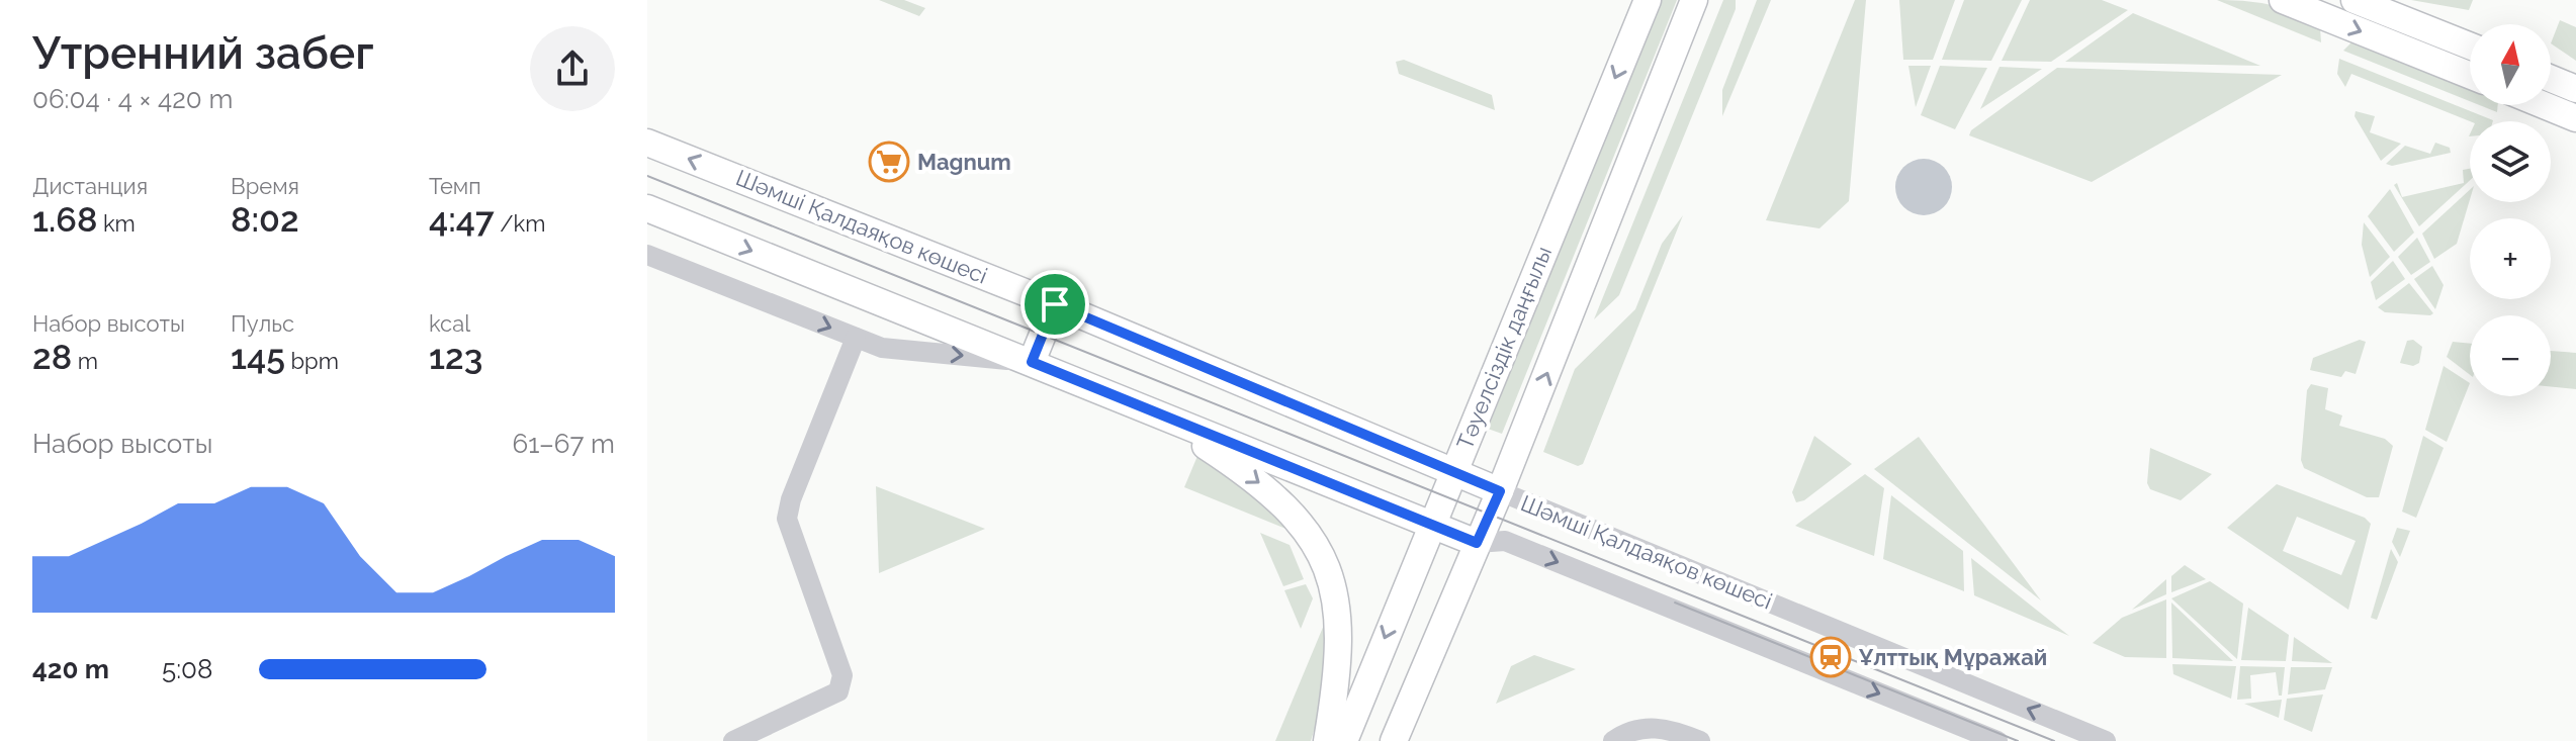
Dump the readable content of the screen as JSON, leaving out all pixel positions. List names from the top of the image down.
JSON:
{
  "streets": {
    "main road": ["Шәмші Қалдаяқов көшесі", "Тәуелсіздік даңғылы"]
  },
  "crossings": [
    ["Шәмші Қалдаяқов көшесі", "Тәуелсіздік даңғылы"]
  ],
  "places": {
    "supermarket": ["Magnum"],
    "station": ["Ұлттық Мұражай"]
  },
  "north": "top",
  "page": {
    "heading": ["Утренний забег", "06:04 · 4 × 420 m"],
    "map_buttons": ["+", "−"],
    "stats": [
      ["Дистанция", "1.68 km"],
      ["Время", "8:02"],
      ["Темп", "4:47 /km"],
      ["Набор высоты", "28 m"],
      ["Пульс", "145 bpm"],
      ["kcal", "123"]
    ],
    "chart": ["Набор высоты", "61–67 m"],
    "list": [
      {
        "name": "420 m",
        "note": "5:08"
      }
    ]
  }
}
